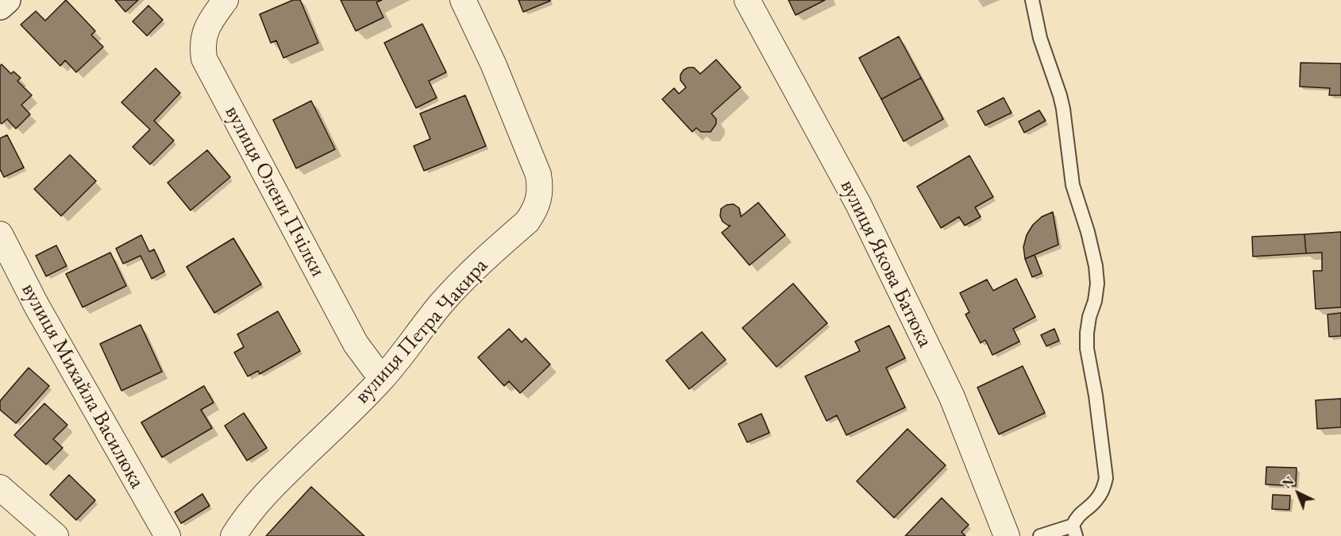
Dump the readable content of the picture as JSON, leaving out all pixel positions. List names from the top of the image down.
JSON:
{
  "streets": {
    "street": [
      "вулиця Олени Пчілки",
      "вулиця Якова Батюка",
      "вулиця Петра Чакира",
      "вулиця Михайла Василюка"
    ]
  },
  "crossings": [
    ["вулиця Олени Пчілки", "вулиця Петра Чакира"]
  ],
  "north": "top left"
}
